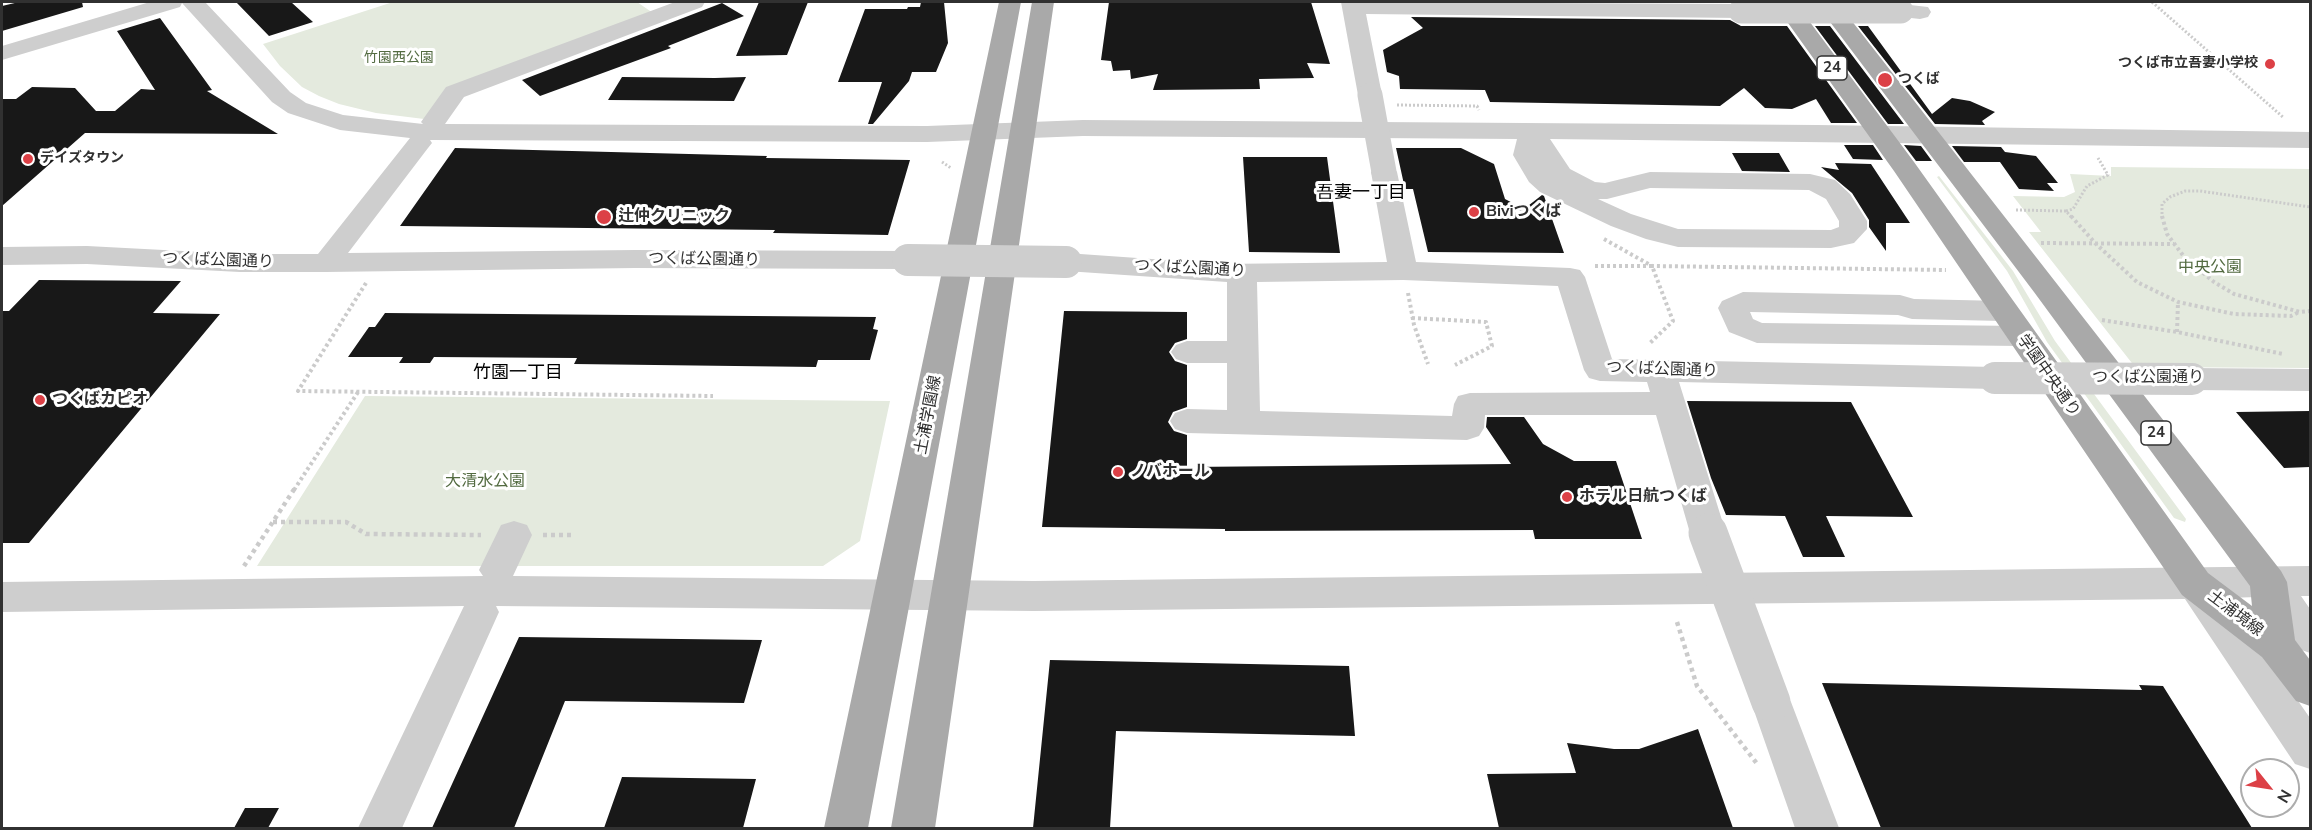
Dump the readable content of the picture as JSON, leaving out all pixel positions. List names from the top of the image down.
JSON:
{
  "streets": {
    "main road": [
      "24",
      "学園中央通り",
      "土浦学園線",
      "土浦境線"
    ],
    "street": ["つくば公園通り"]
  },
  "crossings": [
    ["24", "土浦境線"],
    ["学園中央通り", "土浦境線"]
  ],
  "districts": ["吾妻一丁目", "竹園一丁目"],
  "parks": ["竹園西公園", "中央公園", "大清水公園"],
  "places": [
    "つくば市立吾妻小学校",
    "つくば",
    "デイズタウン",
    "Biviつくば",
    "辻仲クリニック",
    "つくばカピオ",
    "ノバホール",
    "ホテル日航つくば"
  ],
  "north": "bottom right"
}
